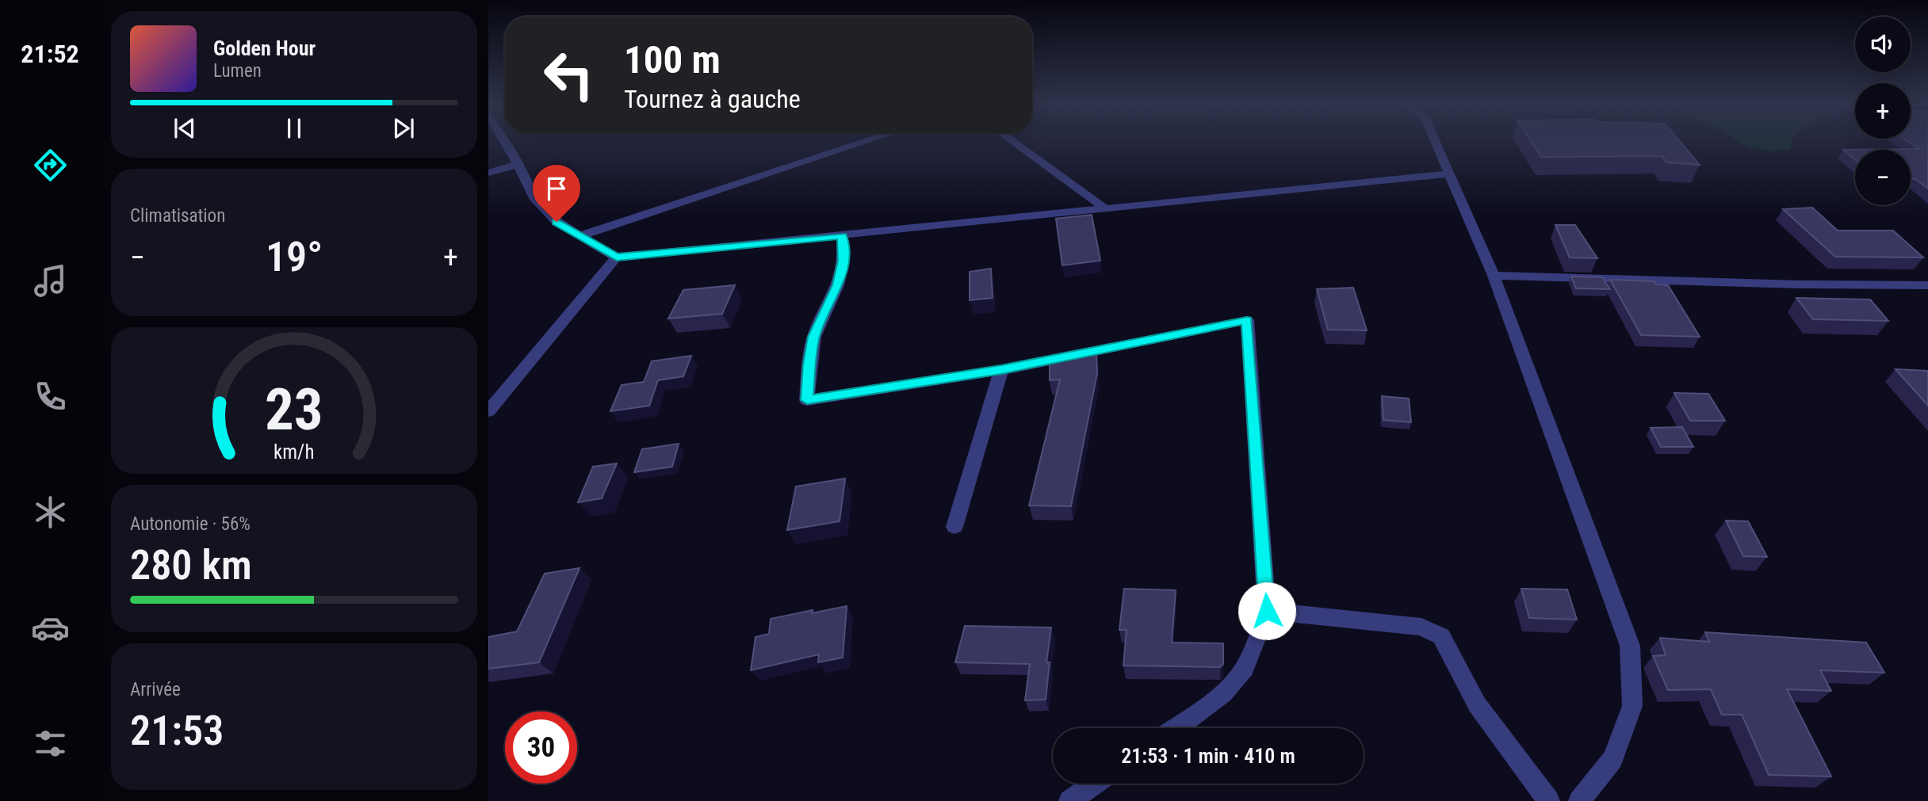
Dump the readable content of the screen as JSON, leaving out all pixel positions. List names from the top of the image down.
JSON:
{
  "page": {
    "tabs": "21:52",
    "map_buttons": ["+", "−"],
    "turn": ["100 m", "Tournez à gauche"],
    "song": ["Golden Hour", "Lumen"],
    "tile": [
      "Climatisation",
      ["Autonomie · 56%", "280 km"],
      ["Arrivée", "21:53"]
    ],
    "heat": ["−", "19°", "+"],
    "limit": "30",
    "trip": "21:53 · 1 min · 410 m",
    "gauge": ["23", "km/h"]
  }
}
